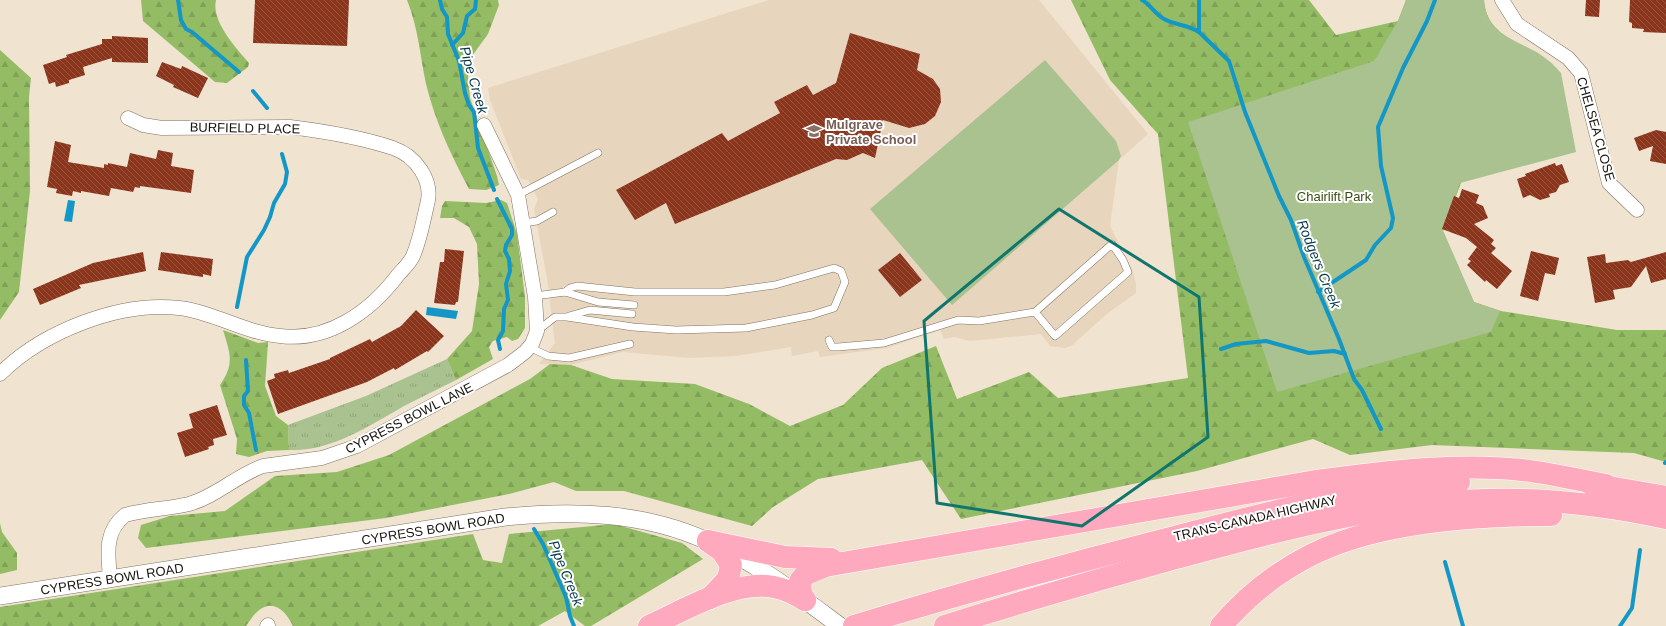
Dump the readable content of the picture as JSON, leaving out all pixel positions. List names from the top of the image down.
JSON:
{
  "streets": {
    "highway": ["TRANS-CANADA HIGHWAY"],
    "street": [
      "BURFIELD PLACE",
      "CHELSEA CLOSE",
      "CYPRESS BOWL LANE",
      "CYPRESS BOWL ROAD"
    ]
  },
  "crossings": [
    ["CYPRESS BOWL LANE", "CYPRESS BOWL ROAD"]
  ],
  "water": ["Pipe Creek", "Rodgers Creek"],
  "parks": ["Chairlift Park"],
  "places": {
    "school or university": ["Mulgrave Private School"]
  }
}
